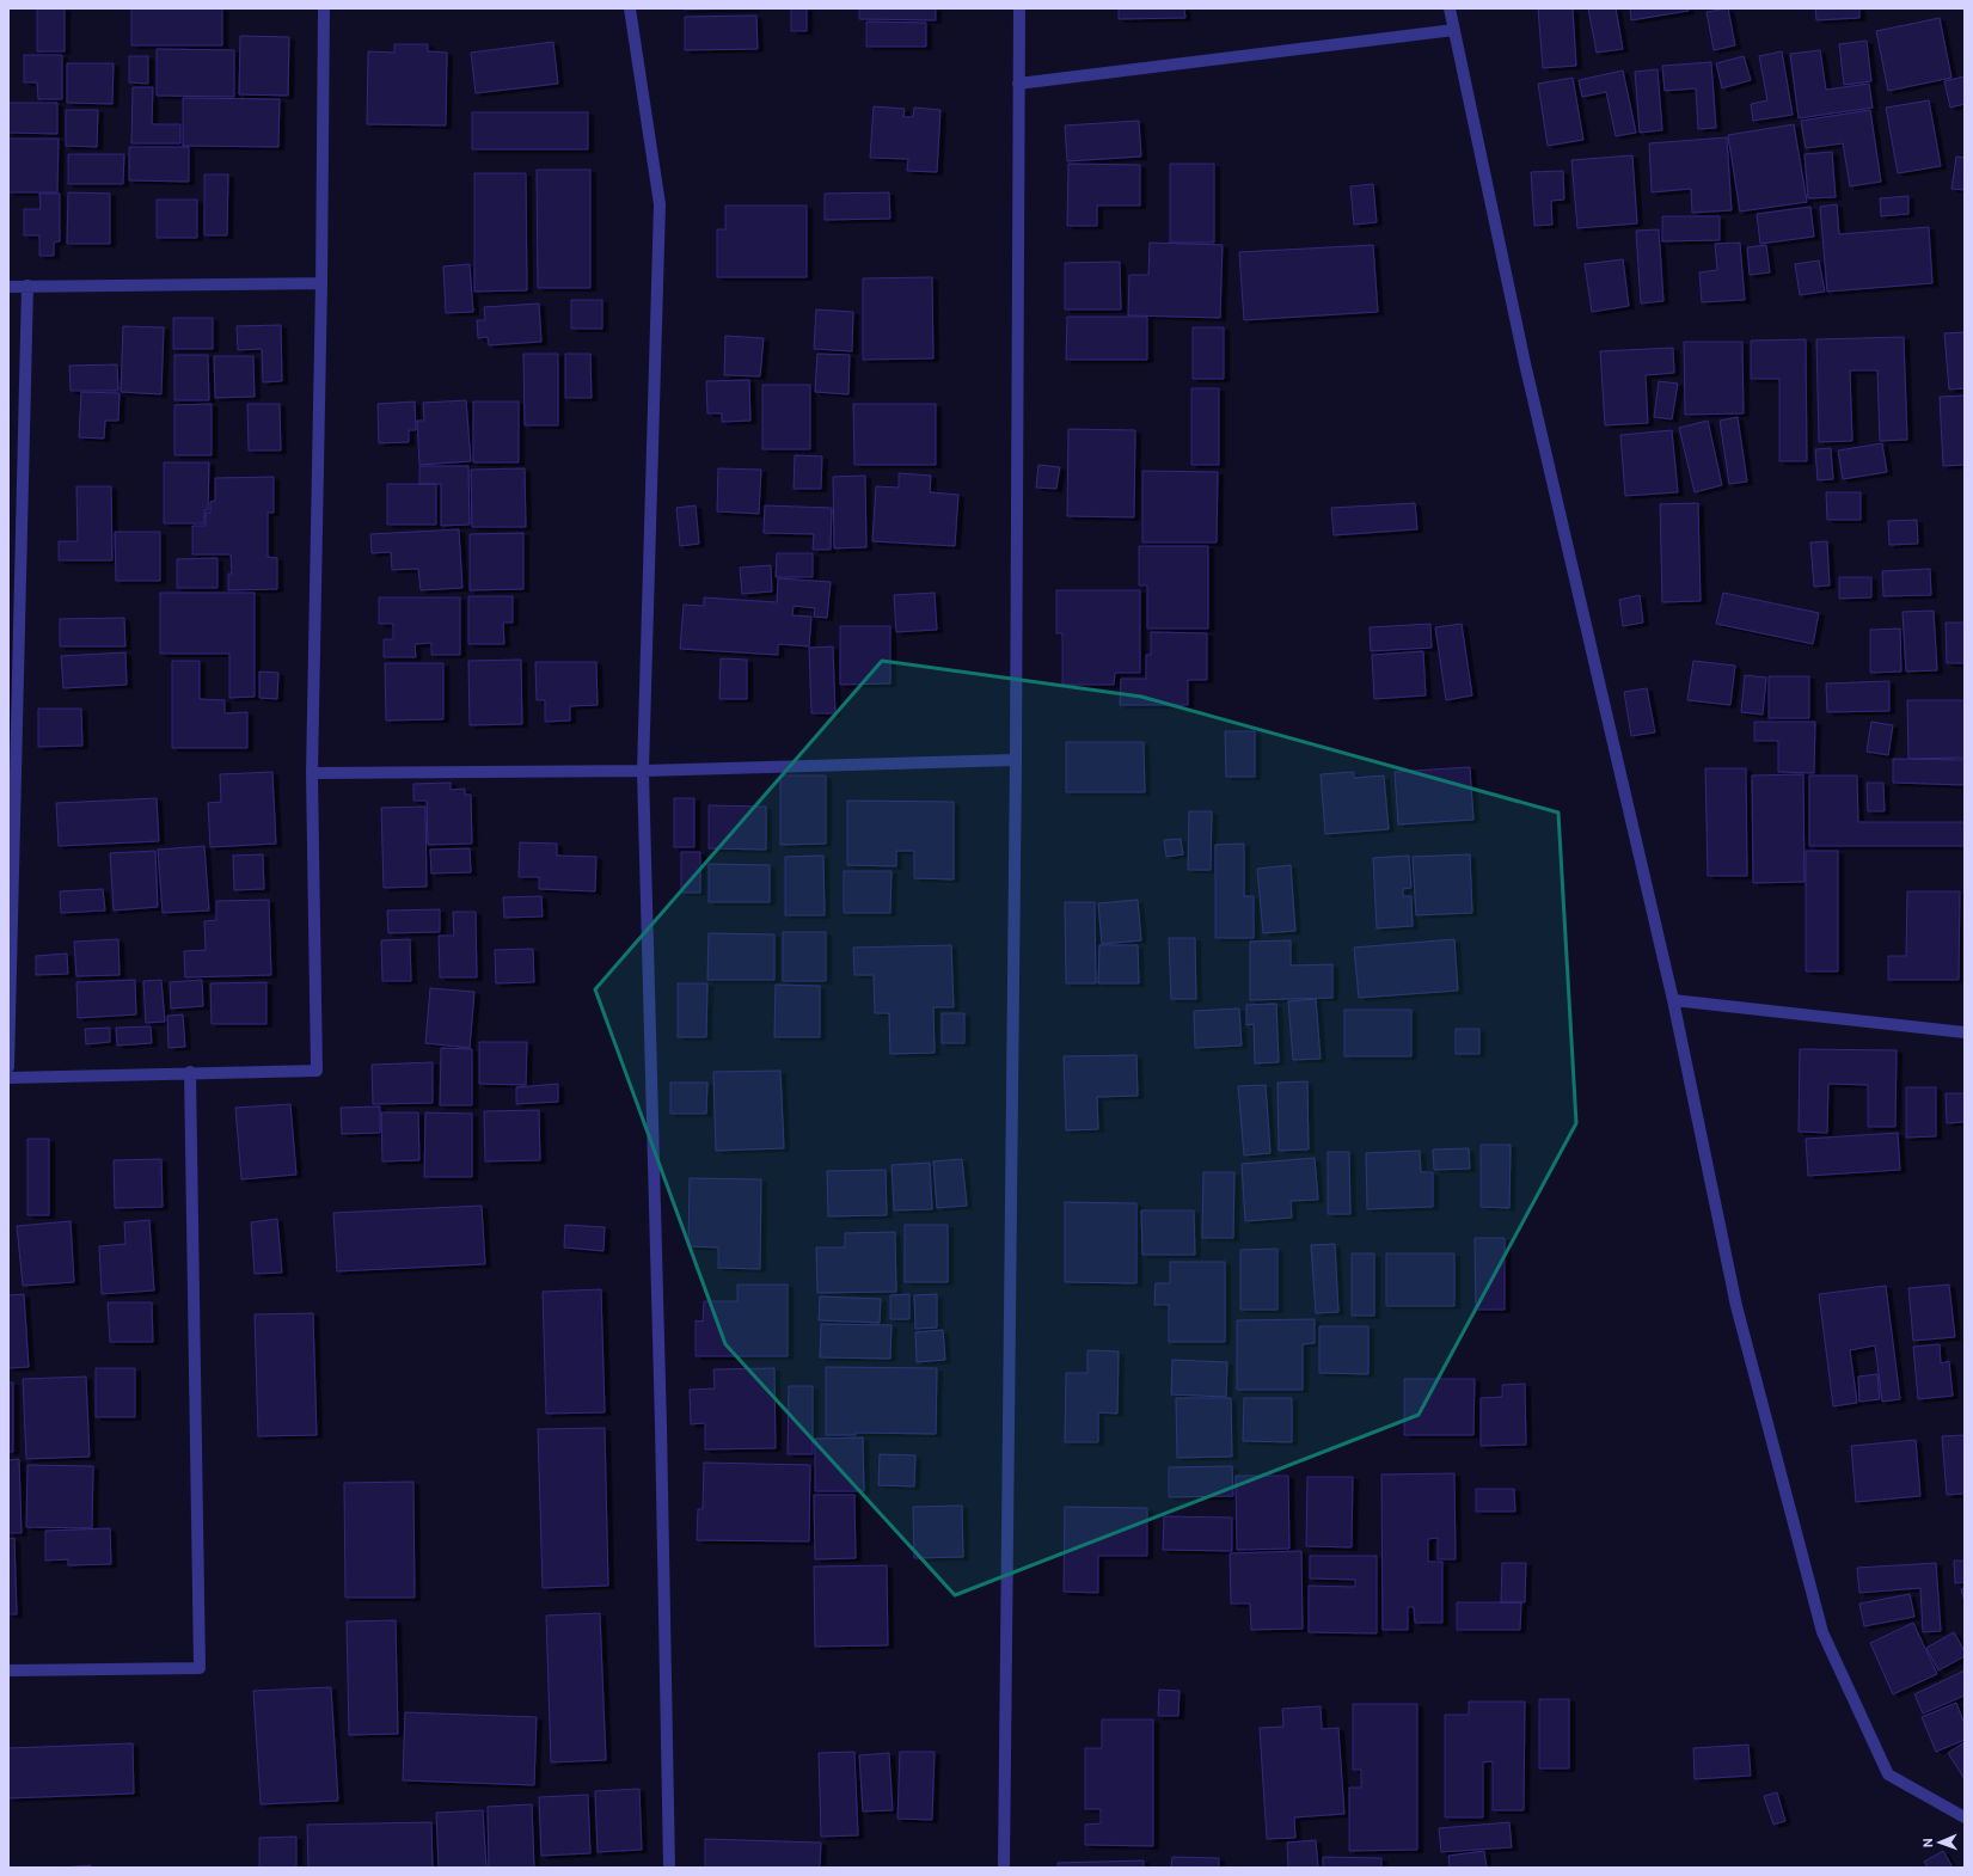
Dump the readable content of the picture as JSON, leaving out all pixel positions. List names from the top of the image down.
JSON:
{
  "north": "left"
}
